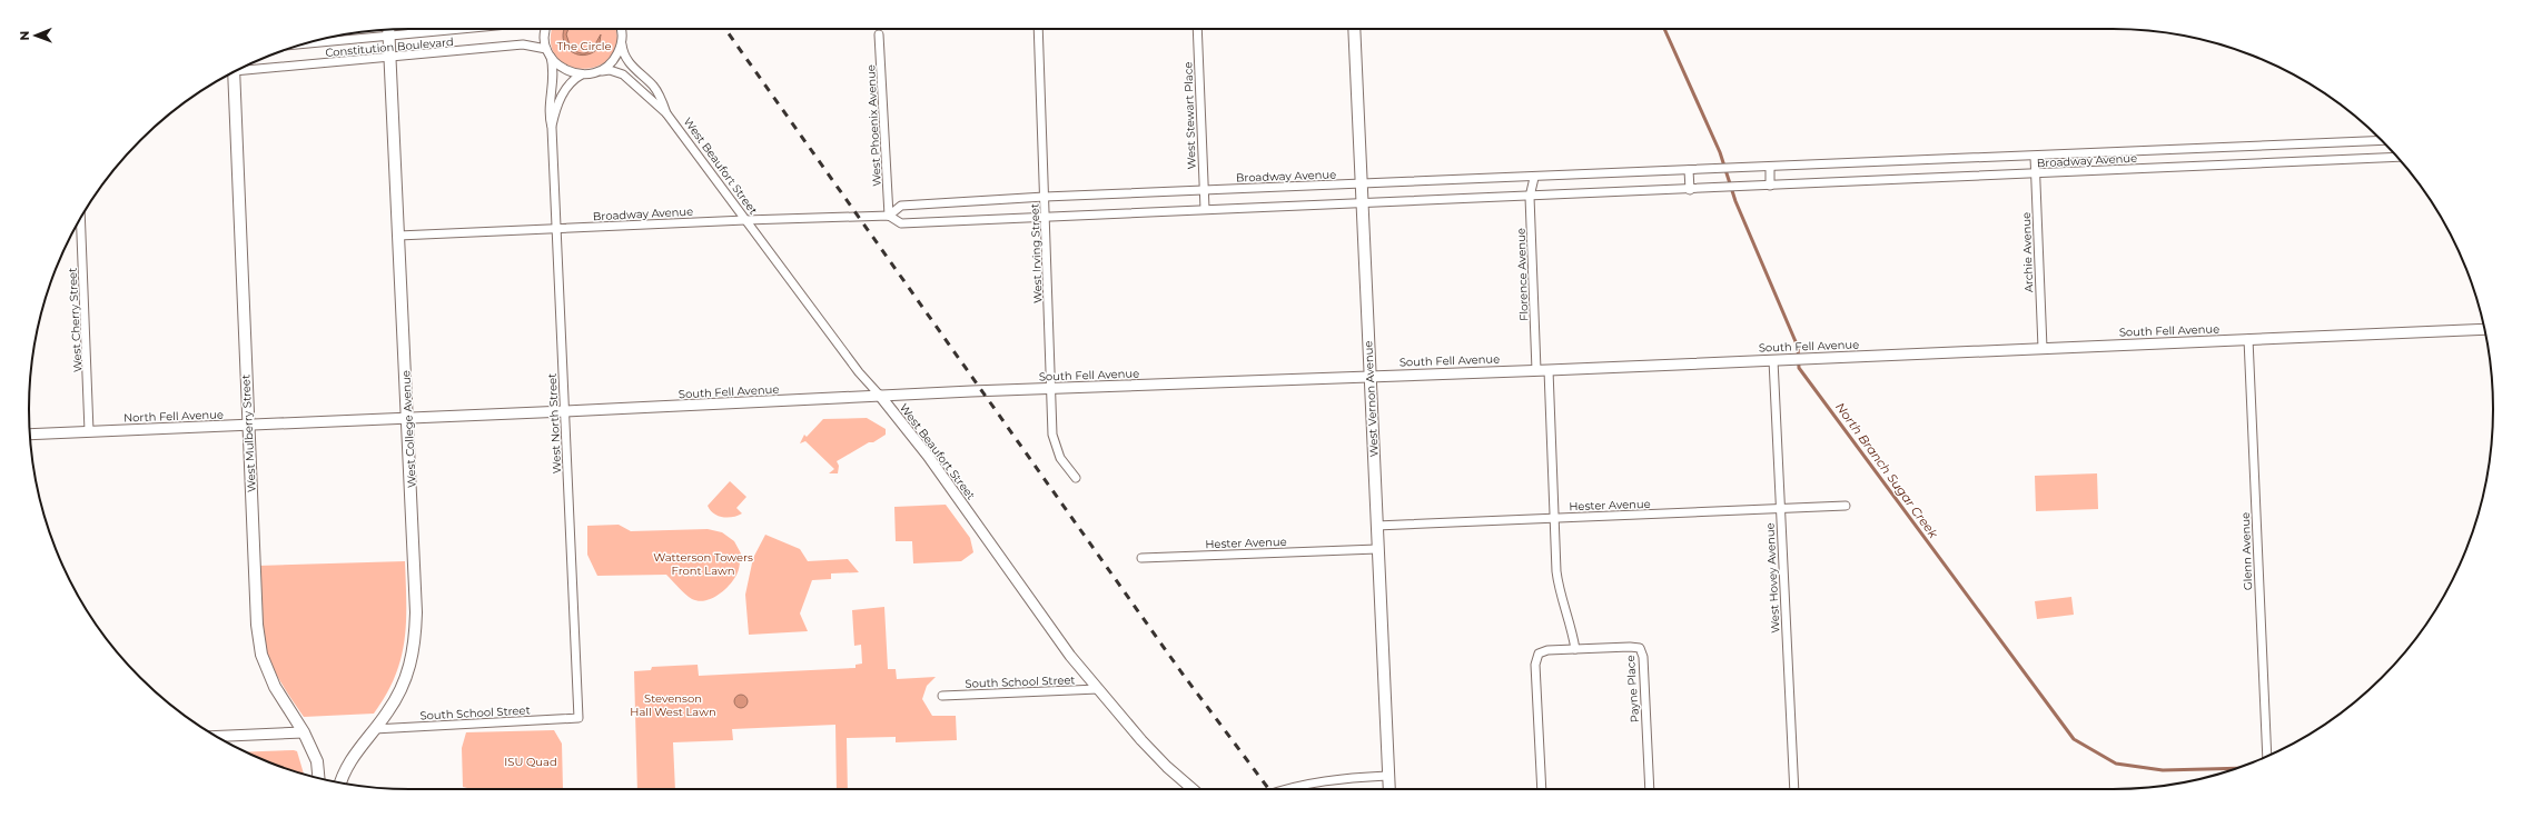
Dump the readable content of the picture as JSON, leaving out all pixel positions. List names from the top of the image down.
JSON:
{
  "streets": {
    "main road": ["West Vernon Avenue", "West College Avenue", "West Mulberry Street"],
    "street": [
      "Constitution Boulevard",
      "West Stewart Place",
      "West Phoenix Avenue",
      "Broadway Avenue",
      "West Beaufort Street",
      "Archie Avenue",
      "West Irving Street",
      "Florence Avenue",
      "West Cherry Street",
      "South Fell Avenue",
      "North Fell Avenue",
      "West North Street",
      "Hester Avenue",
      "Glenn Avenue",
      "West Hovey Avenue",
      "South School Street",
      "Payne Place"
    ]
  },
  "crossings": [
    ["Constitution Boulevard", "West College Avenue"],
    ["West Stewart Place", "Broadway Avenue"],
    ["West Phoenix Avenue", "Broadway Avenue"],
    ["Broadway Avenue", "West Beaufort Street"],
    ["Broadway Avenue", "Archie Avenue"],
    ["Broadway Avenue", "West Irving Street"],
    ["Broadway Avenue", "Florence Avenue"],
    ["Broadway Avenue", "West Vernon Avenue"],
    ["Broadway Avenue", "West North Street"],
    ["Broadway Avenue", "West College Avenue"],
    ["West Beaufort Street", "South Fell Avenue"],
    ["West Beaufort Street", "West North Street"],
    ["West Beaufort Street", "South School Street"],
    ["Archie Avenue", "South Fell Avenue"],
    ["West Irving Street", "South Fell Avenue"],
    ["Florence Avenue", "South Fell Avenue"],
    ["West Cherry Street", "North Fell Avenue"],
    ["South Fell Avenue", "West Vernon Avenue"],
    ["South Fell Avenue", "North Fell Avenue"],
    ["South Fell Avenue", "West North Street"],
    ["South Fell Avenue", "West College Avenue"],
    ["South Fell Avenue", "Glenn Avenue"],
    ["South Fell Avenue", "West Hovey Avenue"],
    ["West Vernon Avenue", "Hester Avenue"],
    ["North Fell Avenue", "West College Avenue"],
    ["North Fell Avenue", "West Mulberry Street"],
    ["West North Street", "South School Street"],
    ["West College Avenue", "South School Street"],
    ["Hester Avenue", "West Hovey Avenue"]
  ],
  "water": ["North Branch Sugar Creek"],
  "parks": [
    "The Circle",
    "Watterson Towers Front Lawn",
    "Stevenson Hall West Lawn",
    "ISU Quad"
  ],
  "north": "left"
}
